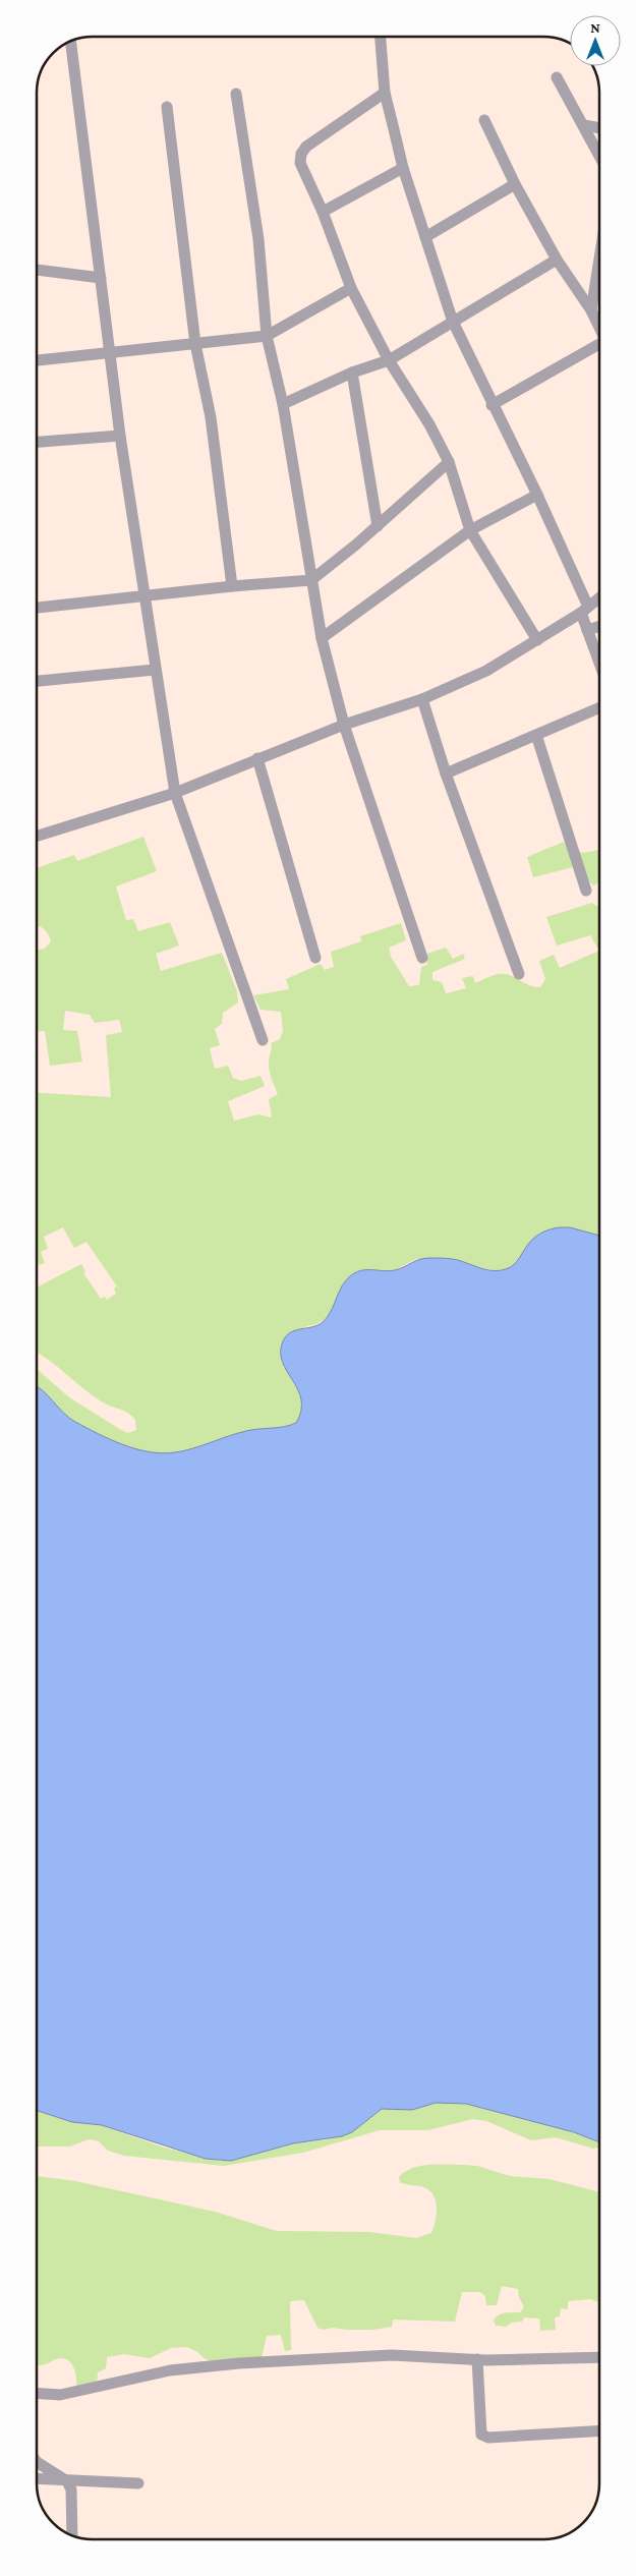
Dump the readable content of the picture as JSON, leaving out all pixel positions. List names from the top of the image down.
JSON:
{
  "north": "top"
}
